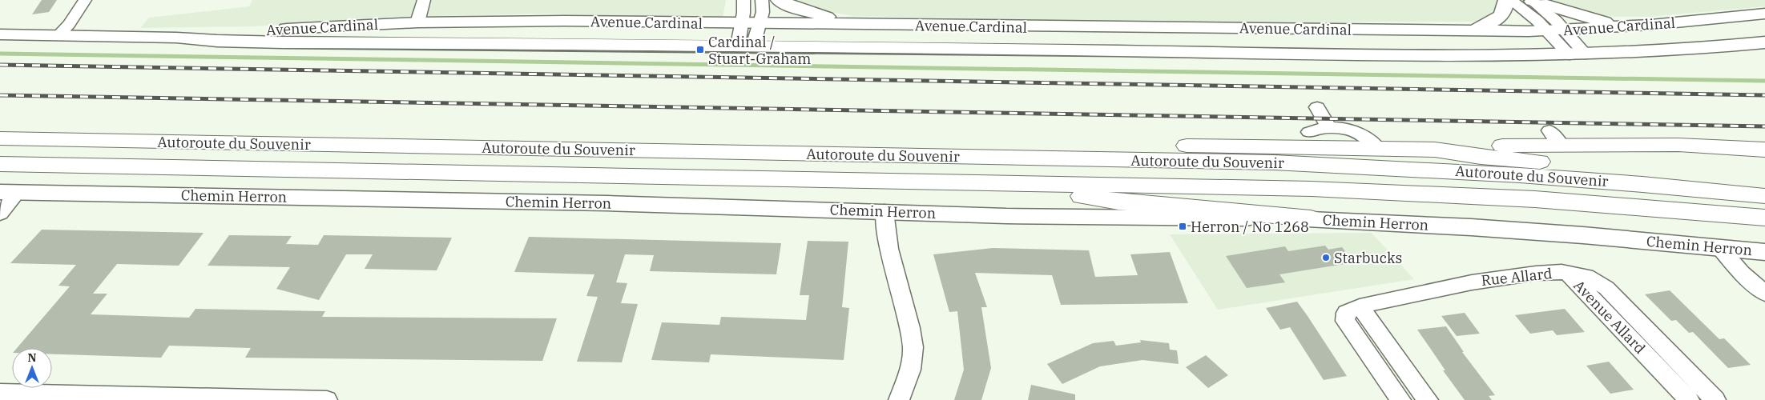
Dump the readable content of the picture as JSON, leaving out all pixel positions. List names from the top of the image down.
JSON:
{
  "streets": {
    "highway": ["Autoroute du Souvenir"],
    "main road": ["Avenue Cardinal", "Chemin Herron"],
    "street": ["Rue Allard", "Avenue Allard"]
  },
  "crossings": [
    ["Rue Allard", "Avenue Allard"]
  ],
  "places": {
    "transit": ["Cardinal / Stuart-Graham", "Herron / No 1268"],
    "other": ["Starbucks"]
  },
  "north": "top"
}
